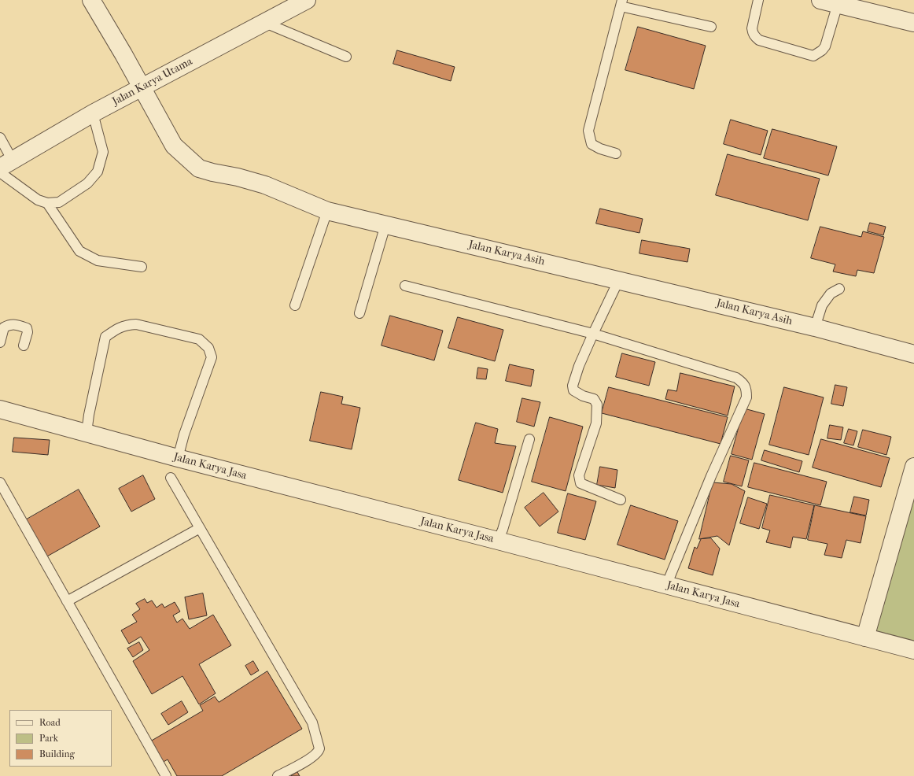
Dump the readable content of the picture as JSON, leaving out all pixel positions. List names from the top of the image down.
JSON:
{
  "streets": {
    "street": ["Jalan Karya Utama", "Jalan Karya Asih", "Jalan Karya Jasa"]
  },
  "crossings": [
    ["Jalan Karya Utama", "Jalan Karya Asih"]
  ],
  "legend": ["Road", "Park", "Building"]
}
